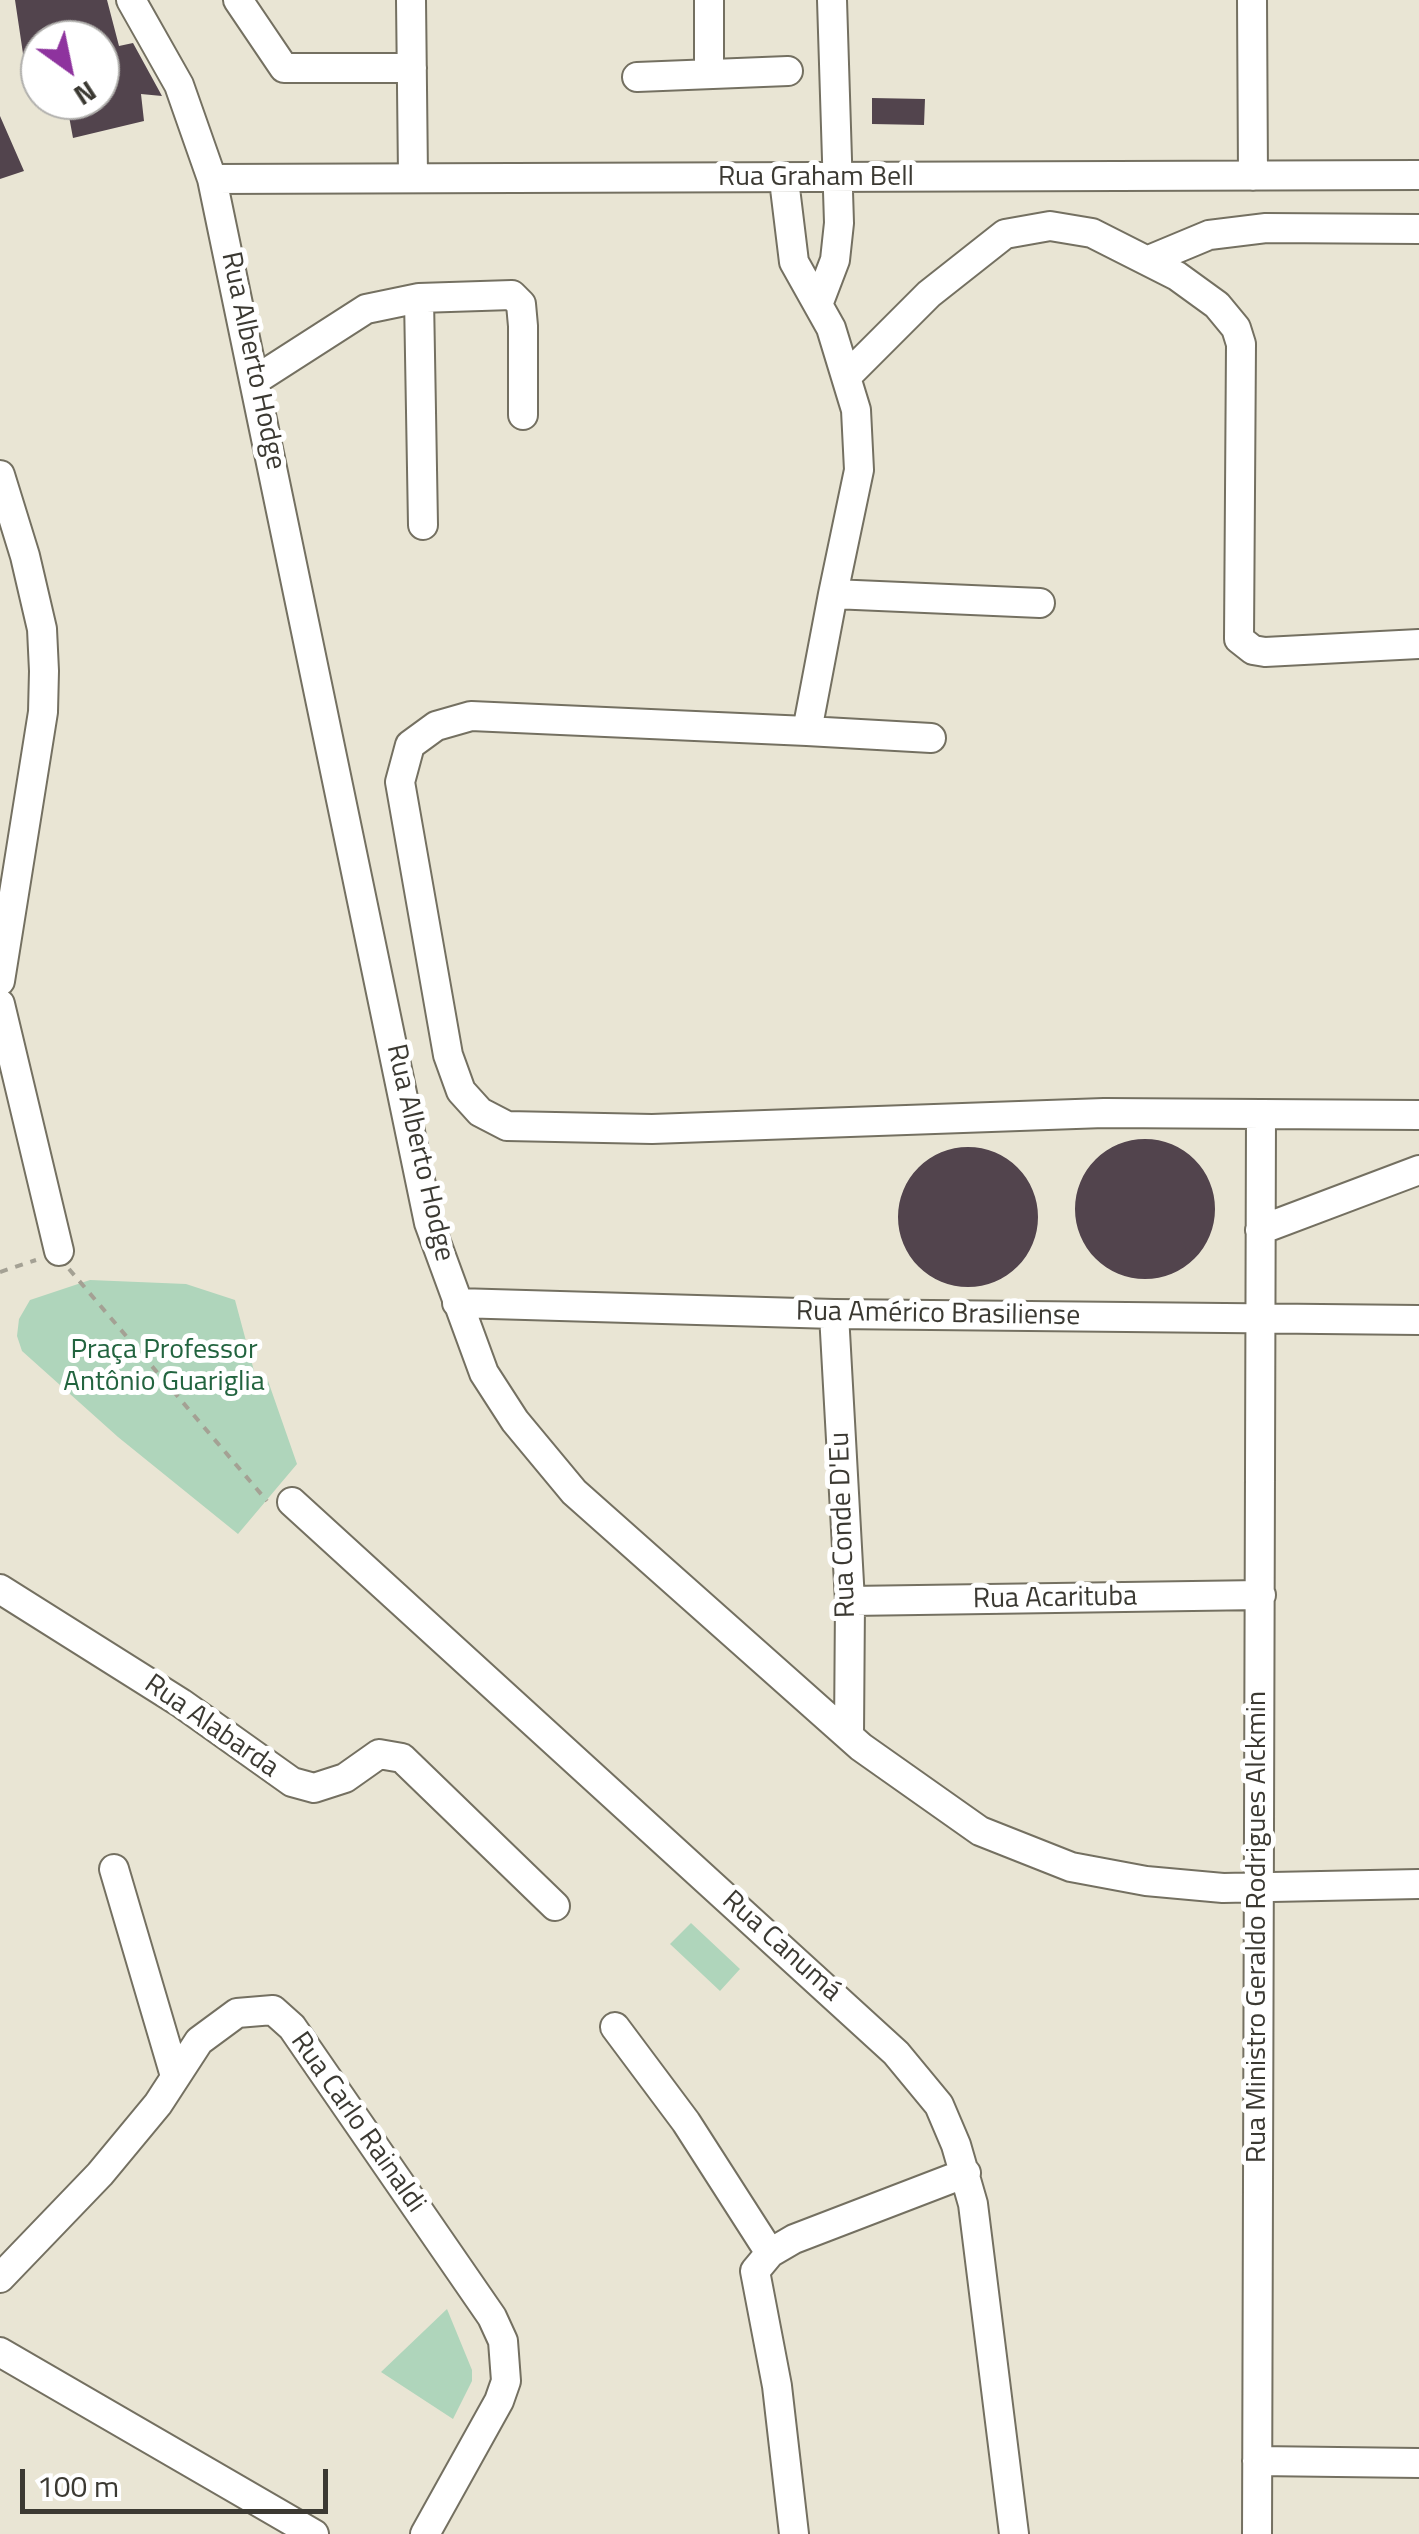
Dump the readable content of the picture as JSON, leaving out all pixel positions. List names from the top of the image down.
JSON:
{
  "streets": {
    "street": [
      "Rua Graham Bell",
      "Rua Alberto Hodge",
      "Rua Américo Brasiliense",
      "Rua Conde D'Eu",
      "Rua Acarituba",
      "Rua Alabarda",
      "Rua Ministro Geraldo Rodrigues Alckmin",
      "Rua Canumá",
      "Rua Carlo Rainaldi"
    ]
  },
  "crossings": [
    ["Rua Graham Bell", "Rua Alberto Hodge"],
    ["Rua Alberto Hodge", "Rua Américo Brasiliense"],
    ["Rua Alberto Hodge", "Rua Conde D'Eu"],
    ["Rua Alberto Hodge", "Rua Ministro Geraldo Rodrigues Alckmin"],
    ["Rua Américo Brasiliense", "Rua Conde D'Eu"],
    ["Rua Américo Brasiliense", "Rua Ministro Geraldo Rodrigues Alckmin"],
    ["Rua Conde D'Eu", "Rua Acarituba"],
    ["Rua Acarituba", "Rua Ministro Geraldo Rodrigues Alckmin"]
  ],
  "parks": ["Praça Professor Antônio Guariglia"],
  "scale_bar": "100 m",
  "north": "bottom right"
}
